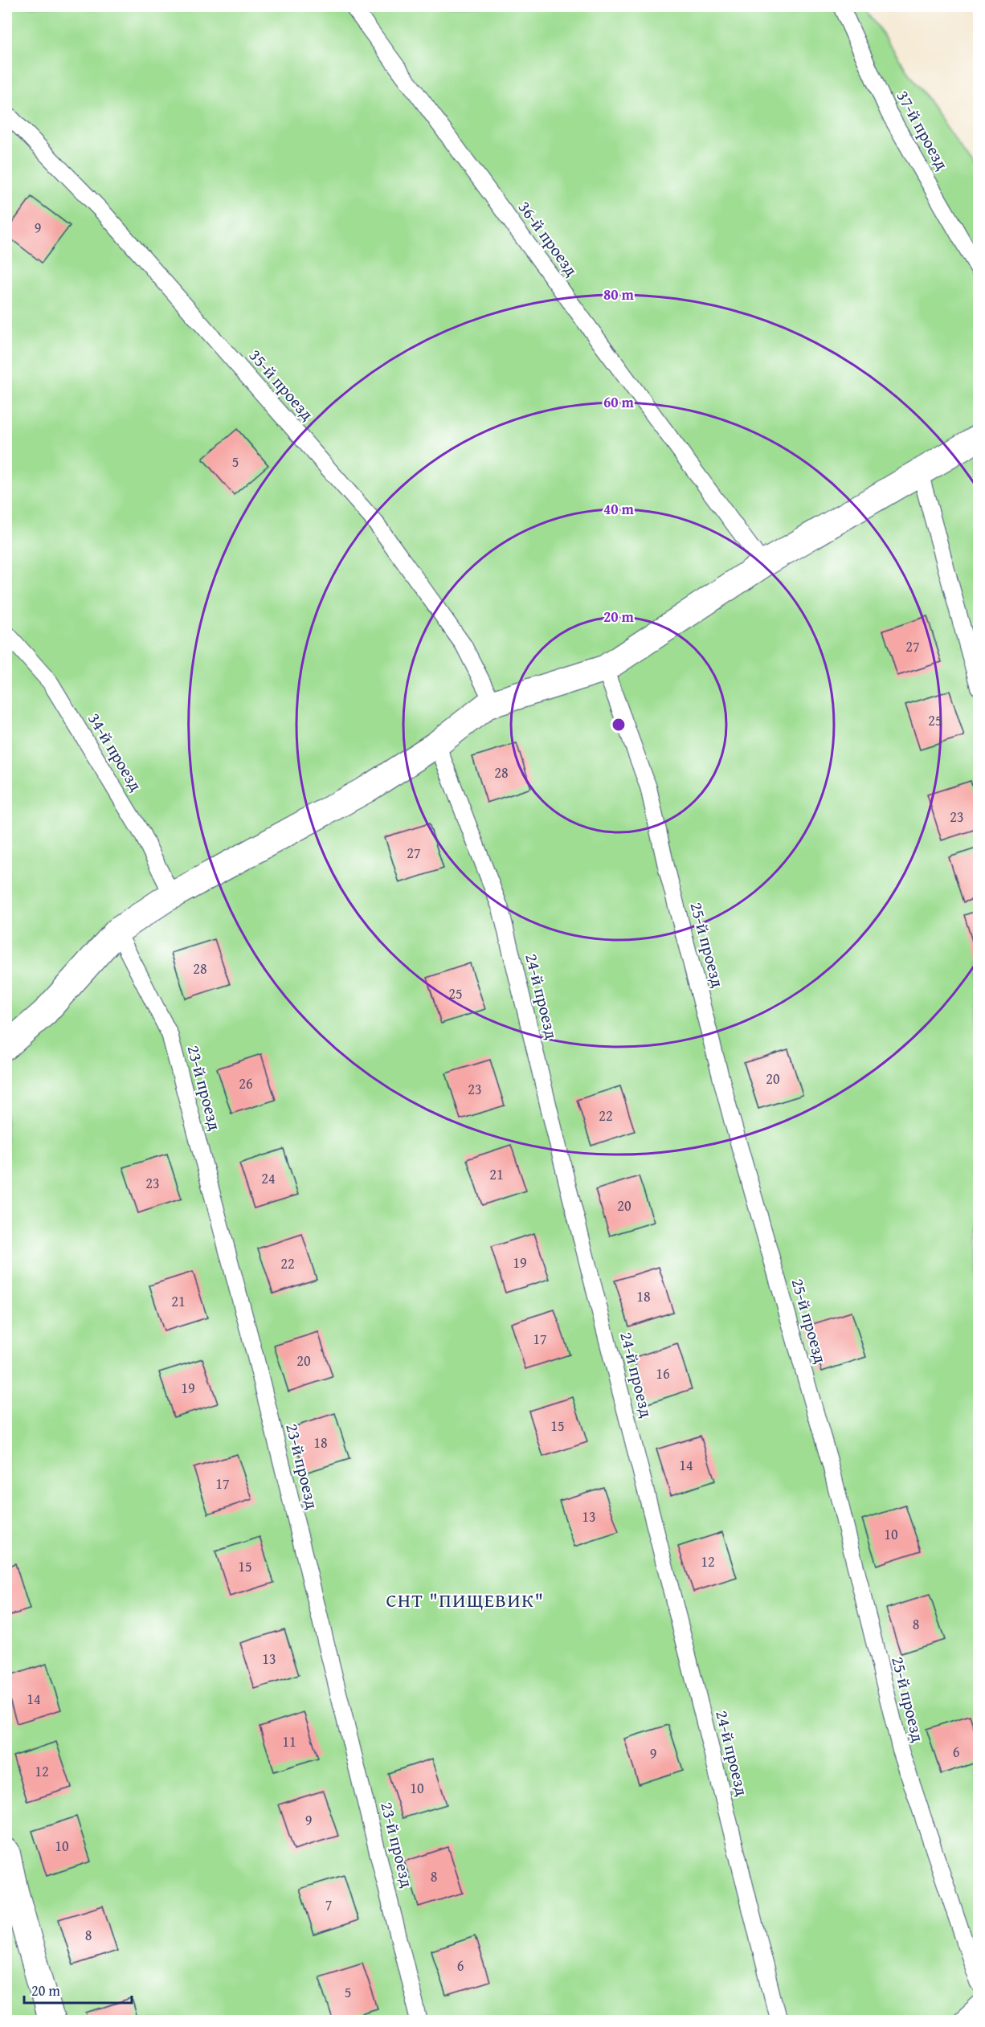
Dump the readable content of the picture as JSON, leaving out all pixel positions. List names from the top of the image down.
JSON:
{
  "streets": {
    "lane": [
      "37-й проезд",
      "36-й проезд",
      "35-й проезд",
      "34-й проезд",
      "25-й проезд",
      "24-й проезд",
      "23-й проезд"
    ]
  },
  "districts": ["СНТ \"ПИЩЕВИК\""],
  "house_numbers": [
    "9",
    "5",
    "27",
    "25",
    "28",
    "23",
    "27",
    "28",
    "25",
    "20",
    "26",
    "23",
    "22",
    "21",
    "24",
    "23",
    "20",
    "19",
    "22",
    "18",
    "21",
    "17",
    "20",
    "16",
    "19",
    "15",
    "18",
    "14",
    "17",
    "13",
    "10",
    "12",
    "15",
    "8",
    "13",
    "14",
    "11",
    "6",
    "9",
    "12",
    "10",
    "9",
    "10",
    "8",
    "7",
    "8",
    "6",
    "5"
  ],
  "scale_bar": "20 m",
  "rings": [
    "80 m",
    "60 m",
    "40 m",
    "20 m"
  ]
}
